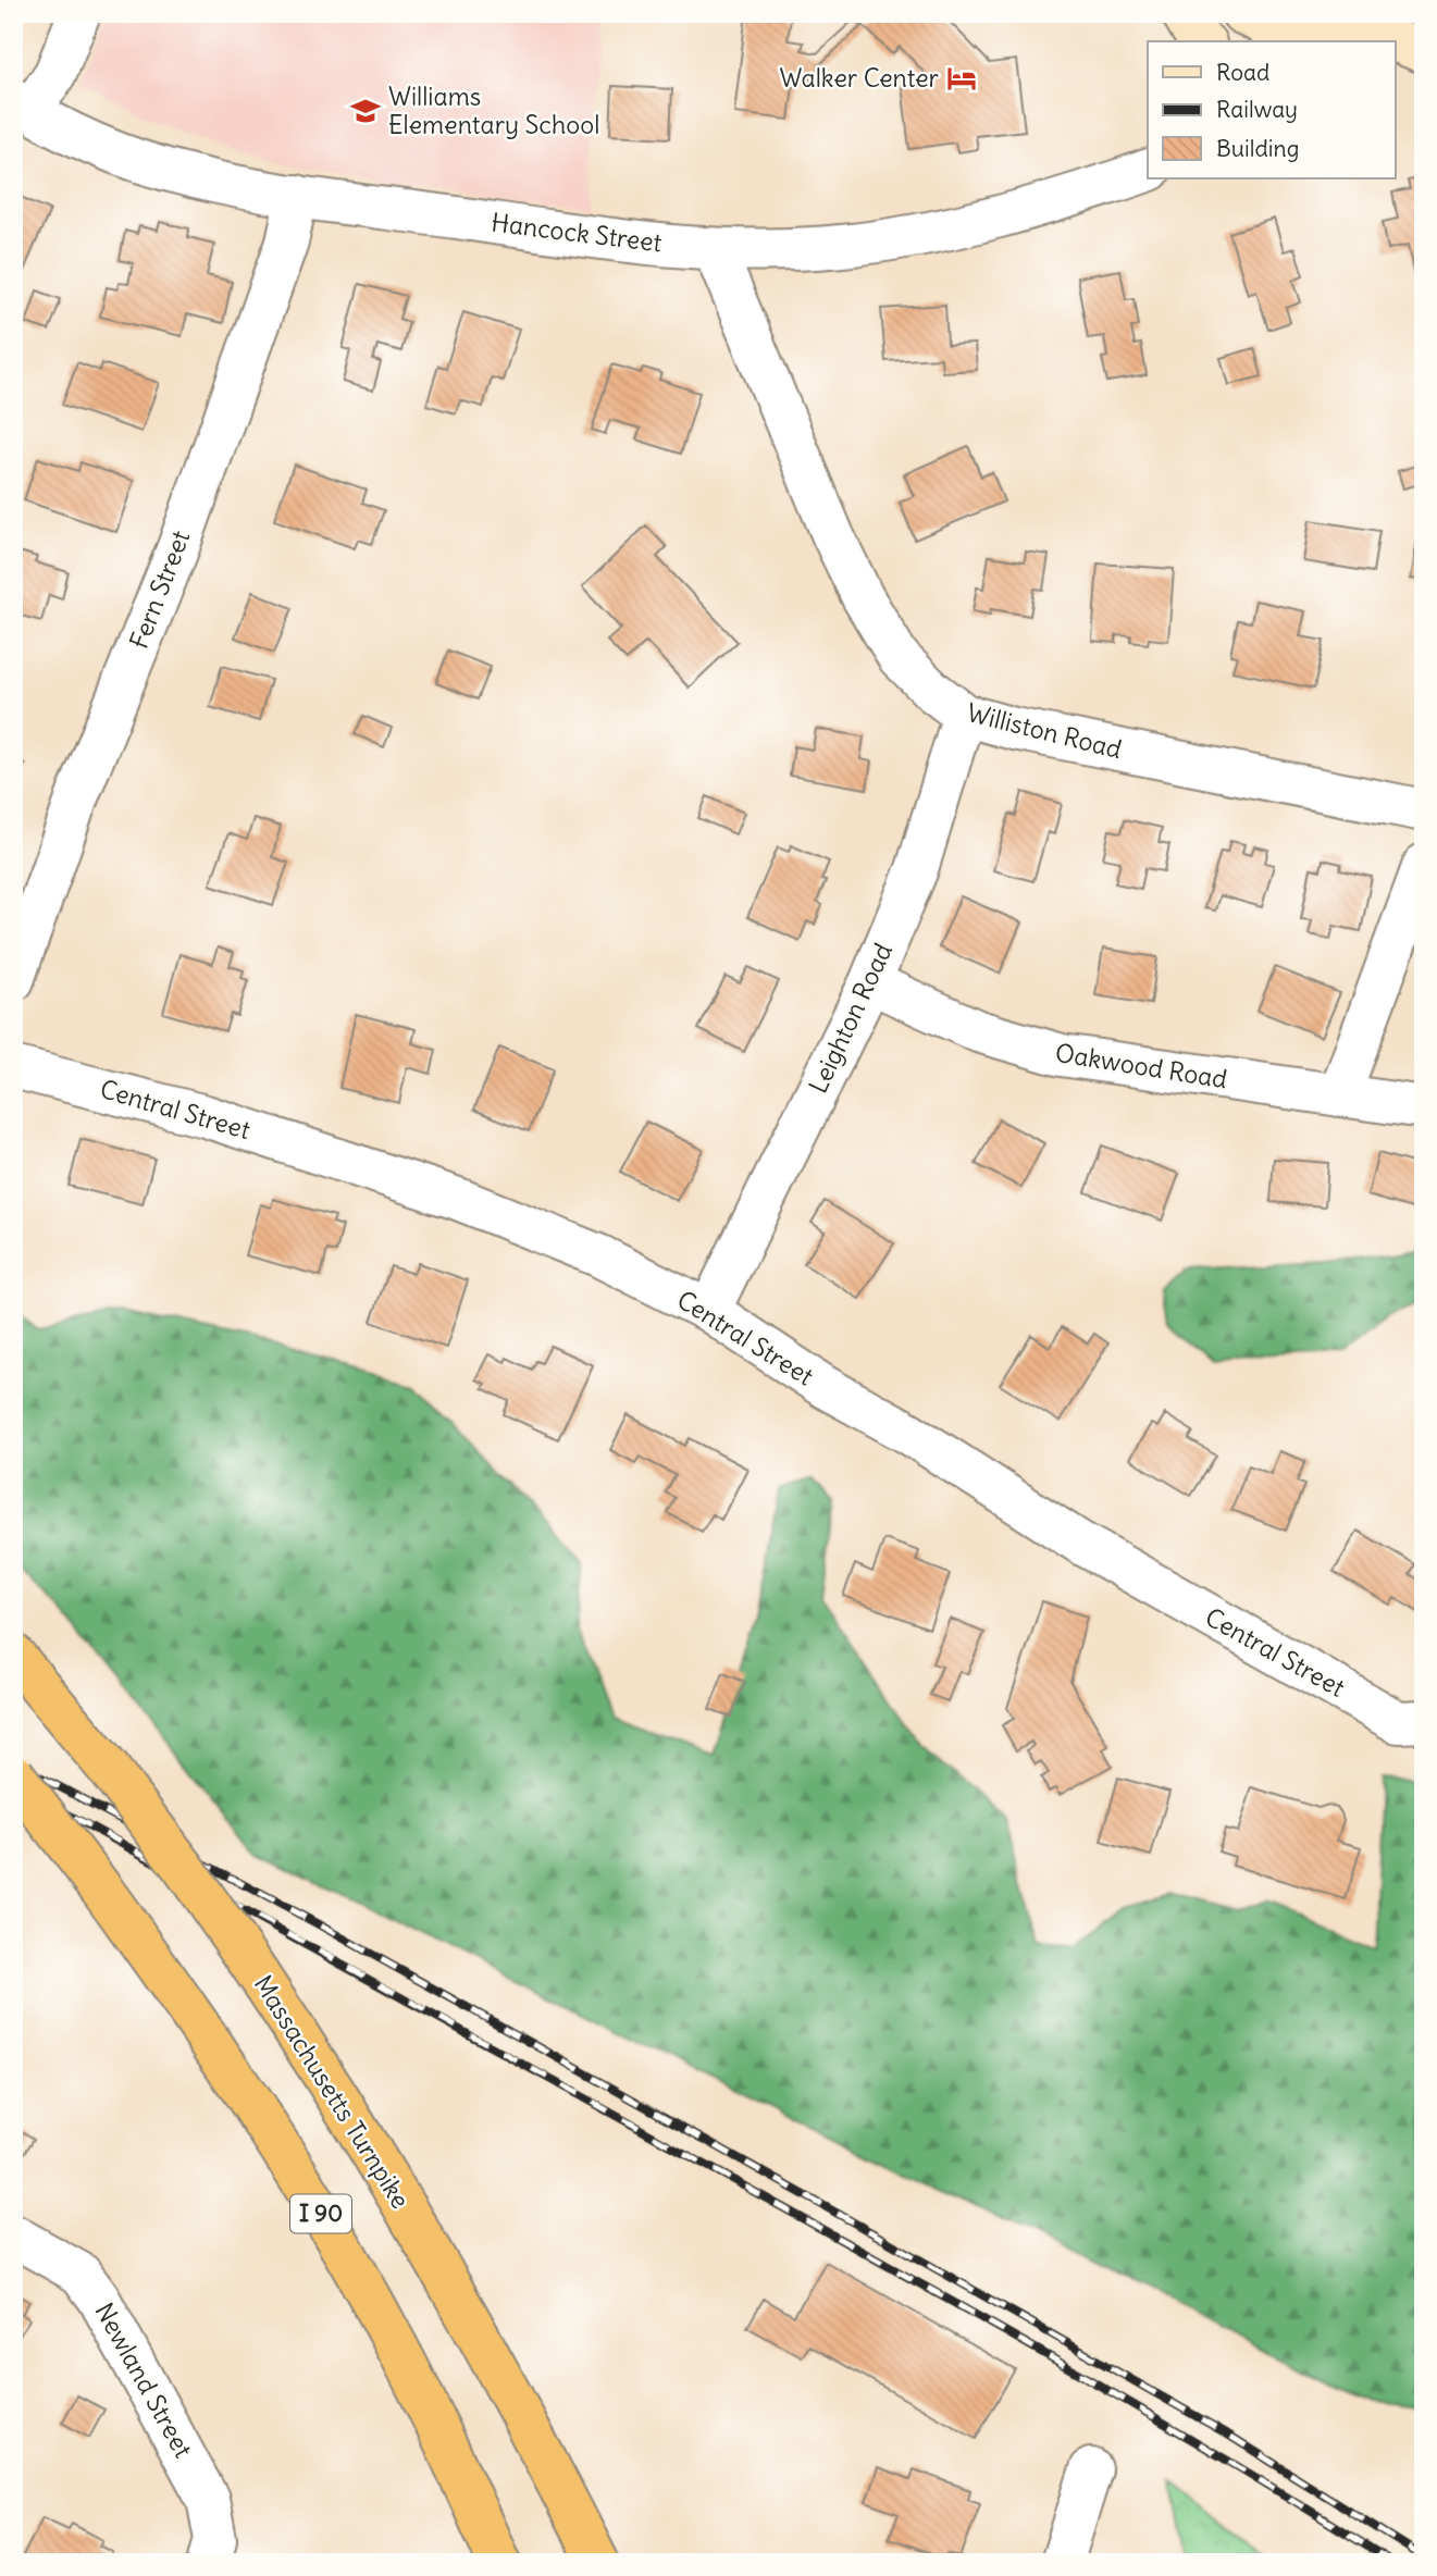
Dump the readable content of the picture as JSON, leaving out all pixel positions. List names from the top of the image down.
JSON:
{
  "streets": {
    "highway": ["Massachusetts Turnpike", "I 90"],
    "street": [
      "Hancock Street",
      "Fern Street",
      "Williston Road",
      "Leighton Road",
      "Oakwood Road",
      "Central Street",
      "Newland Street"
    ]
  },
  "crossings": [
    ["Hancock Street", "Fern Street"],
    ["Hancock Street", "Williston Road"],
    ["Williston Road", "Leighton Road"],
    ["Leighton Road", "Oakwood Road"],
    ["Leighton Road", "Central Street"]
  ],
  "places": {
    "hotel": ["Walker Center"],
    "school or university": ["Williams Elementary School"]
  },
  "legend": ["Road", "Railway", "Building"]
}
